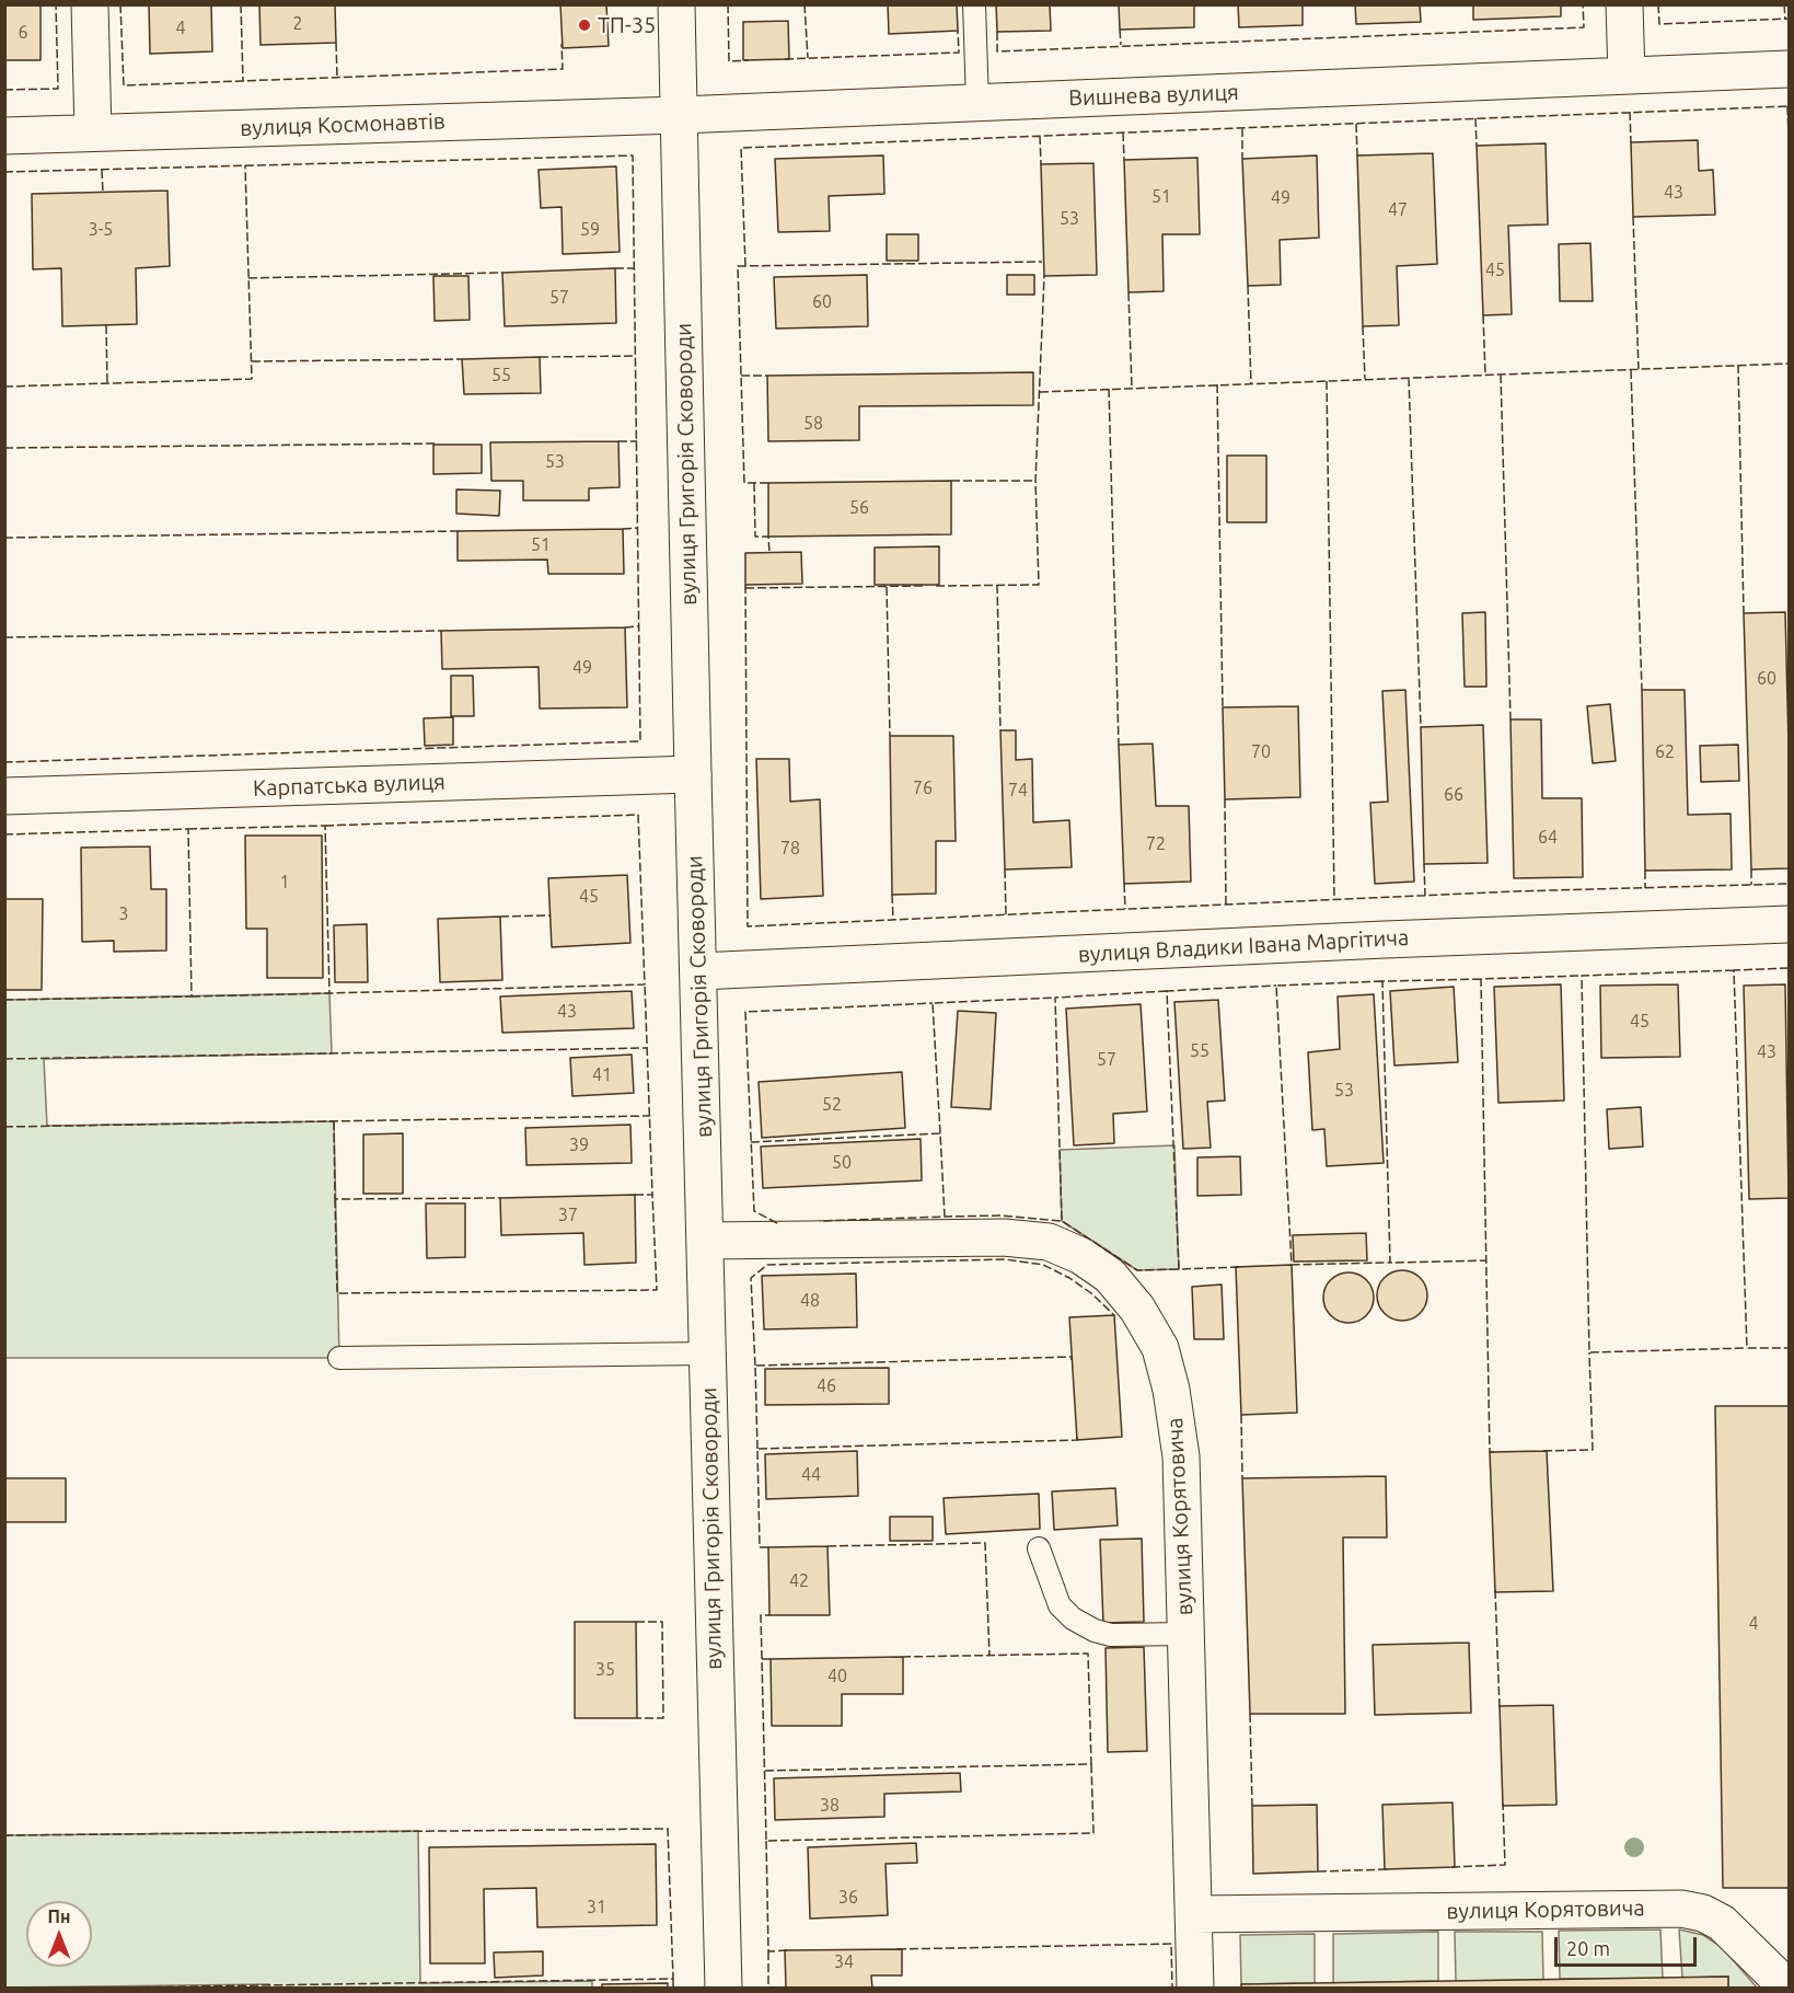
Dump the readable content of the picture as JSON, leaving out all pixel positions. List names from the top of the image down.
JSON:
{
  "streets": {
    "street": [
      "Вишнева вулиця",
      "вулиця Космонавтів",
      "вулиця Григорія Сковороди",
      "Карпатська вулиця",
      "вулиця Владики Івана Маргітича",
      "вулиця Корятовича"
    ]
  },
  "crossings": [
    ["Вишнева вулиця", "вулиця Космонавтів"],
    ["Вишнева вулиця", "вулиця Григорія Сковороди"],
    ["вулиця Космонавтів", "вулиця Григорія Сковороди"],
    ["вулиця Григорія Сковороди", "Карпатська вулиця"],
    ["вулиця Григорія Сковороди", "вулиця Владики Івана Маргітича"],
    ["вулиця Григорія Сковороди", "вулиця Корятовича"]
  ],
  "places": ["ТП-35"],
  "house_numbers": [
    "2",
    "4",
    "6",
    "43",
    "51",
    "49",
    "47",
    "53",
    "3-5",
    "59",
    "45",
    "57",
    "60",
    "55",
    "58",
    "53",
    "56",
    "51",
    "49",
    "60",
    "70",
    "62",
    "76",
    "74",
    "66",
    "64",
    "72",
    "78",
    "1",
    "45",
    "3",
    "43",
    "45",
    "55",
    "43",
    "57",
    "41",
    "53",
    "52",
    "39",
    "50",
    "37",
    "48",
    "46",
    "44",
    "42",
    "4",
    "35",
    "40",
    "38",
    "36",
    "31",
    "34"
  ],
  "scale_bar": "20 m",
  "north": "top"
}
